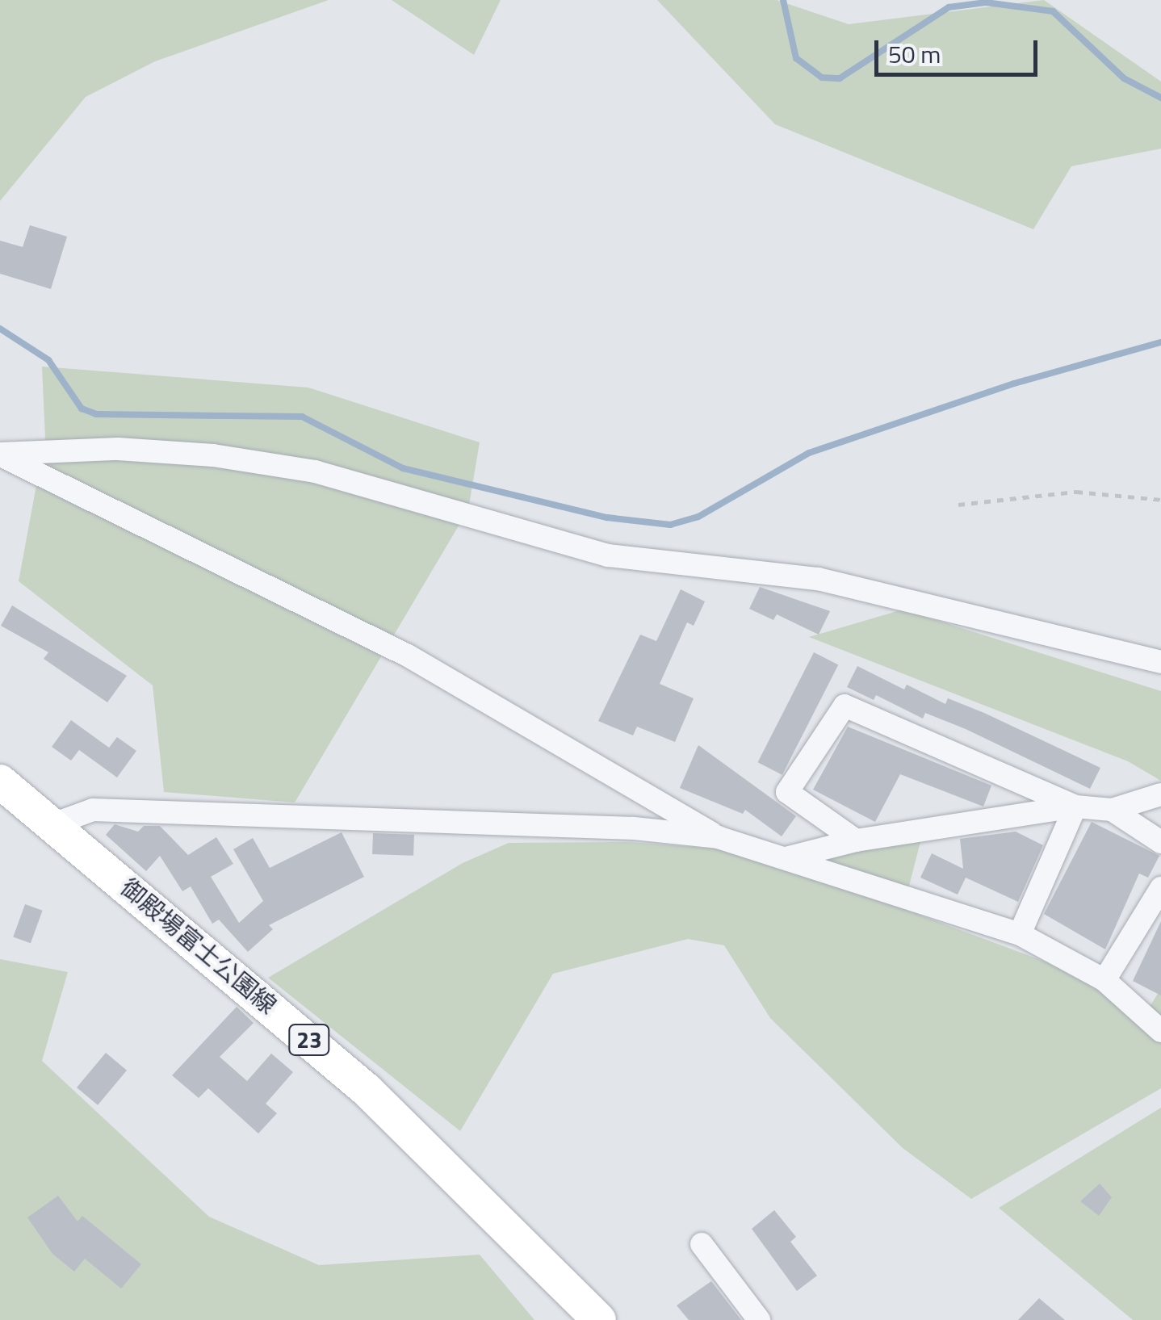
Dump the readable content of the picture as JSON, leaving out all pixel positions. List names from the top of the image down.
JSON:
{
  "streets": {
    "main road": ["御殿場富士公園線", "23"]
  },
  "scale_bar": "50 m"
}
